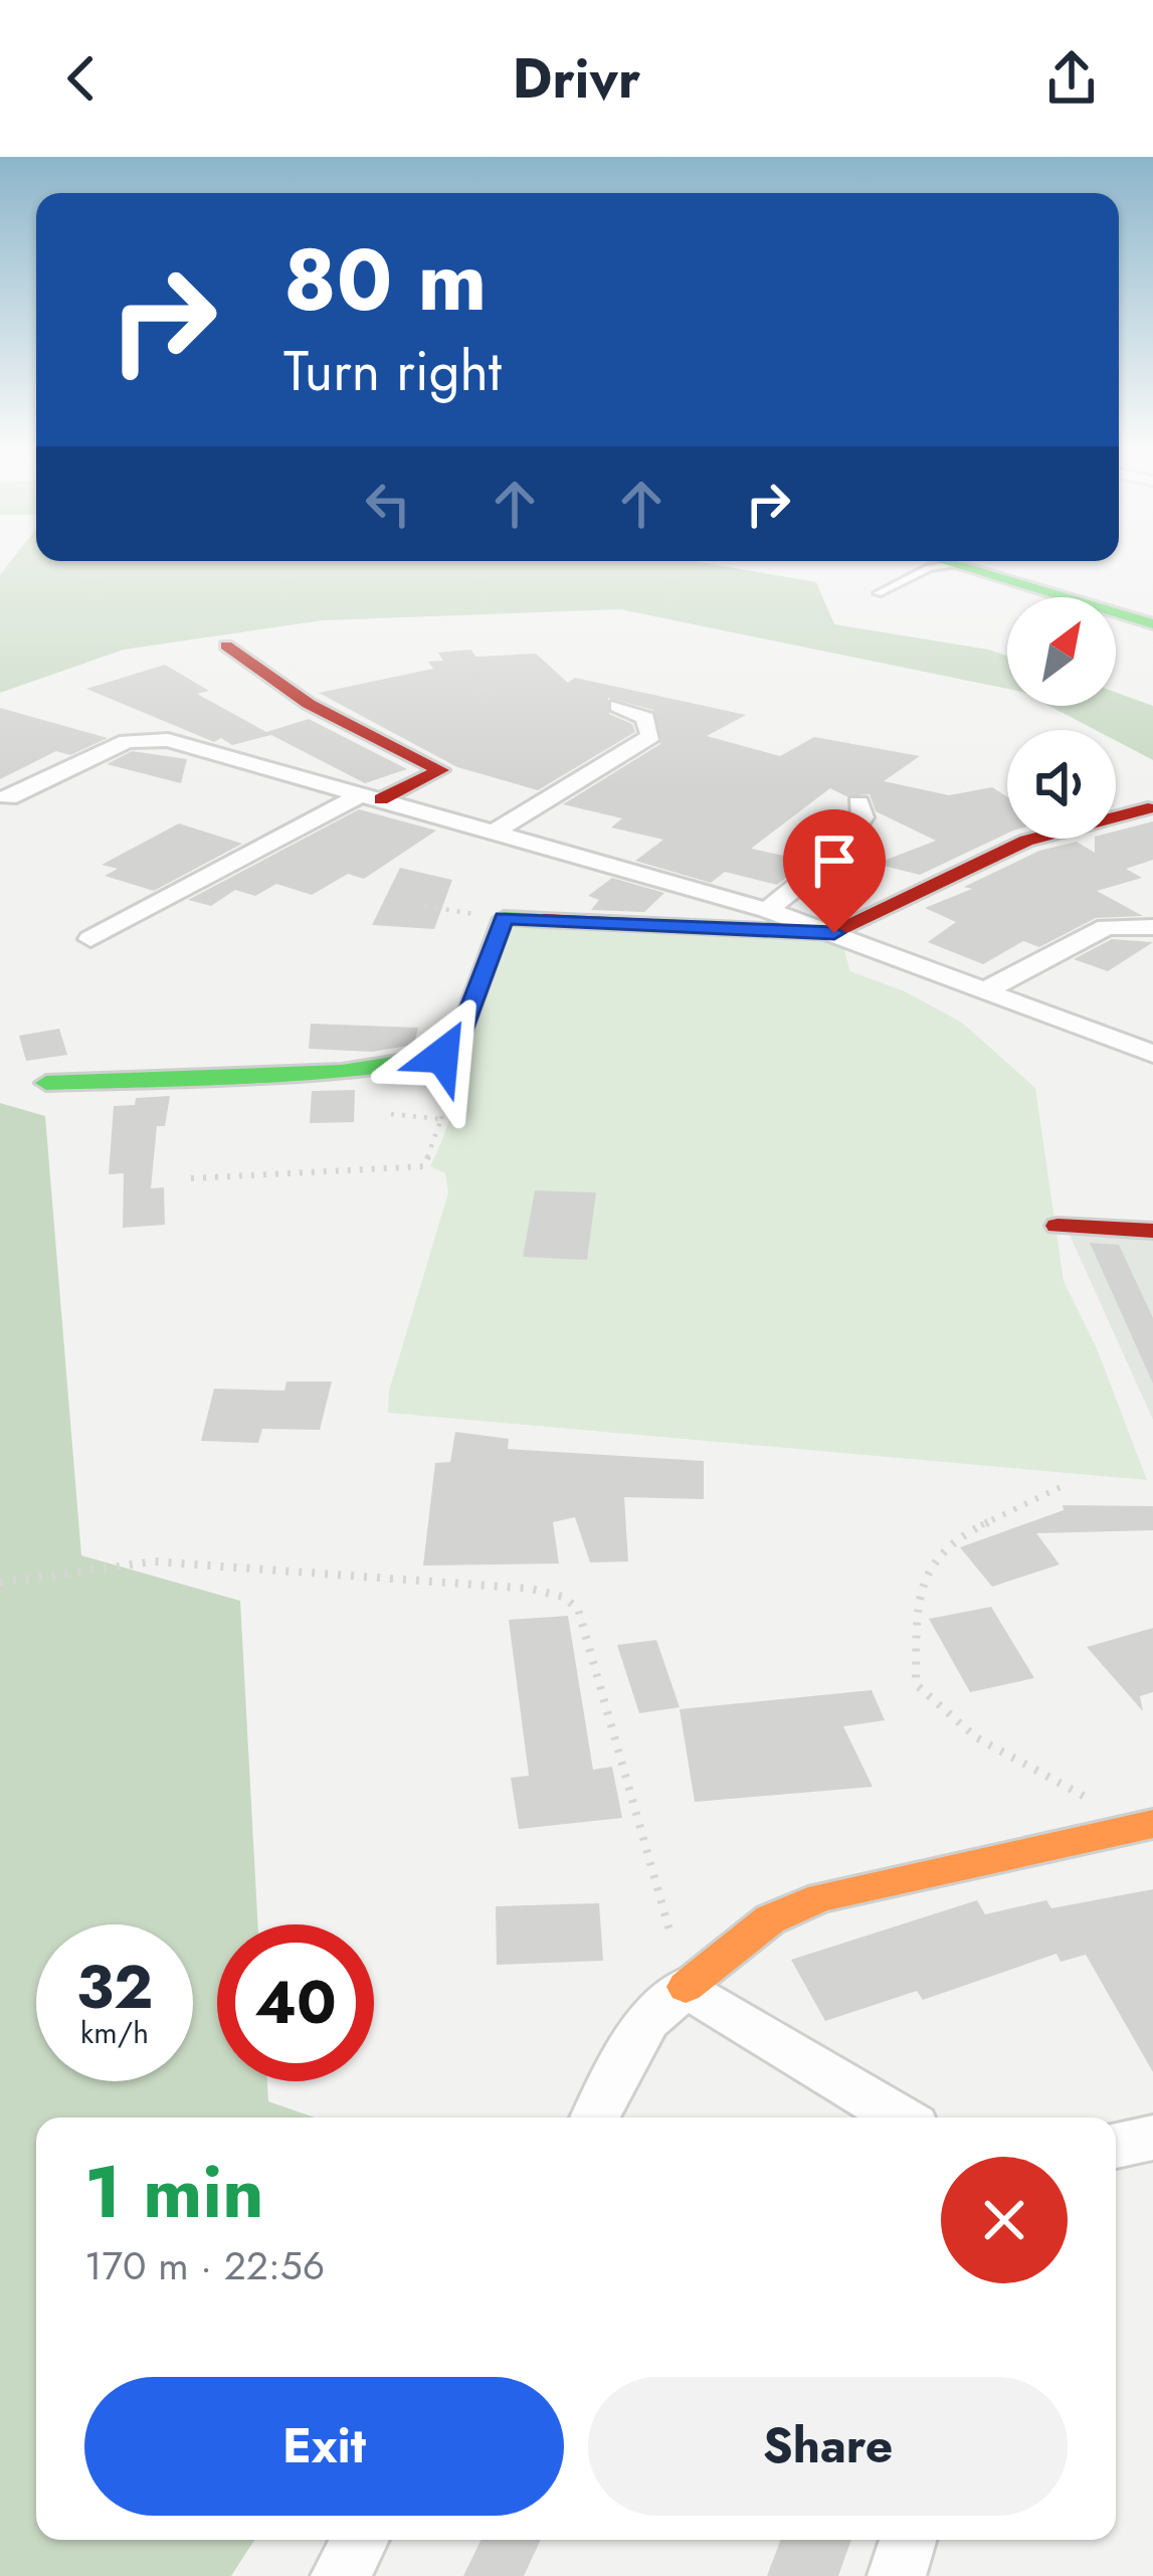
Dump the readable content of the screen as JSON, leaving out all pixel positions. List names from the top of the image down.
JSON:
{
  "north": "top right",
  "page": {
    "header": "Drivr",
    "turn": ["80 m", "Turn right"],
    "speed": "32 km/h",
    "limit": "40",
    "heading": ["1 min", "170 m · 22:56"],
    "buttons": ["Exit", "Share"]
  }
}
